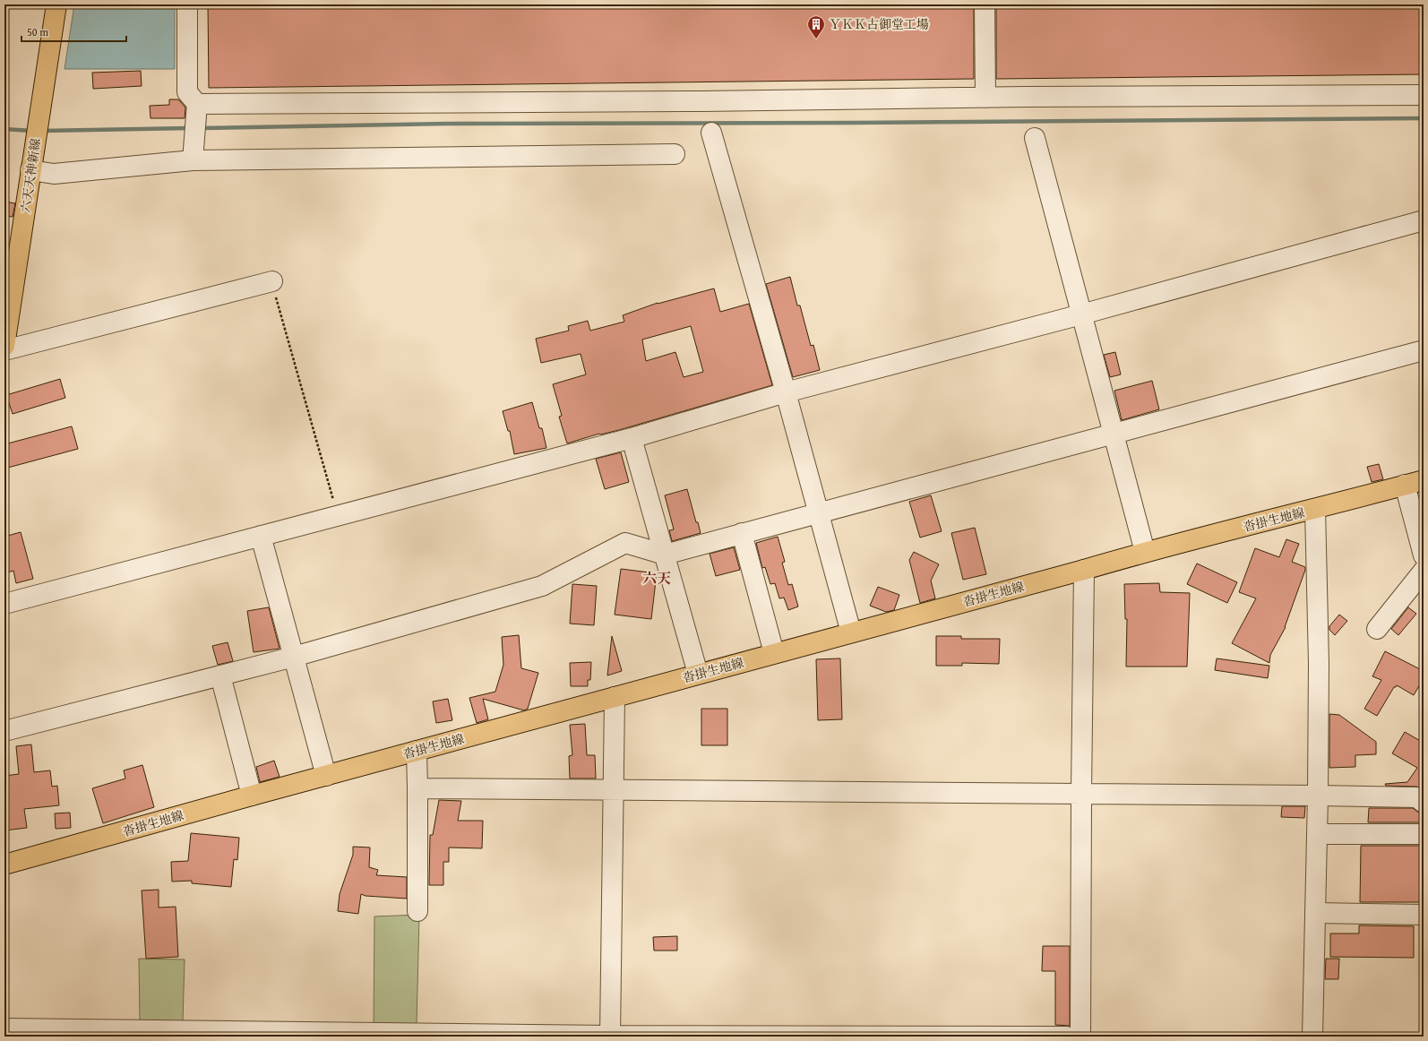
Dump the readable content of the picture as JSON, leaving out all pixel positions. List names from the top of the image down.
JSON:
{
  "streets": {
    "main road": ["六天天神新線", "沓掛生地線"]
  },
  "districts": ["六天"],
  "places": {
    "building": ["ＹＫＫ古御堂工場"]
  },
  "scale_bar": "50 m"
}
